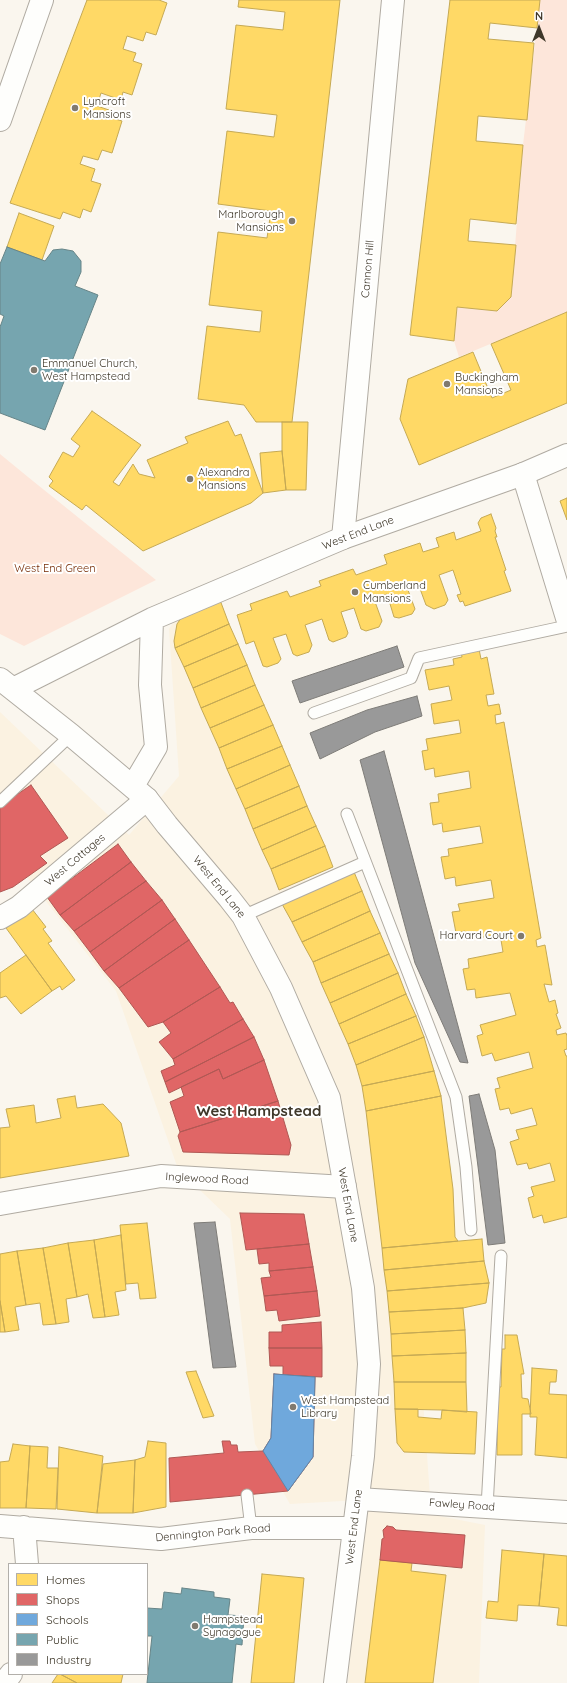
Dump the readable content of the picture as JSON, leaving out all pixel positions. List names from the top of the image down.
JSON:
{
  "streets": {
    "street": [
      "Cannon Hill",
      "West End Lane",
      "West Cottages",
      "Inglewood Road",
      "Fawley Road",
      "Dennington Park Road"
    ]
  },
  "crossings": [
    ["Cannon Hill", "West End Lane"],
    ["West End Lane", "West Cottages"],
    ["West End Lane", "Inglewood Road"],
    ["West End Lane", "Fawley Road"],
    ["West End Lane", "Dennington Park Road"]
  ],
  "districts": ["West Hampstead"],
  "parks": ["West End Green"],
  "places": [
    "Lyncroft Mansions",
    "Marlborough Mansions",
    "Emmanuel Church, West Hampstead",
    "Buckingham Mansions",
    "Alexandra Mansions",
    "Cumberland Mansions",
    "Harvard Court",
    "West Hampstead Library",
    "Hampstead Synagogue"
  ],
  "legend": [
    "Homes",
    "Shops",
    "Schools",
    "Public",
    "Industry"
  ],
  "north": "top"
}
